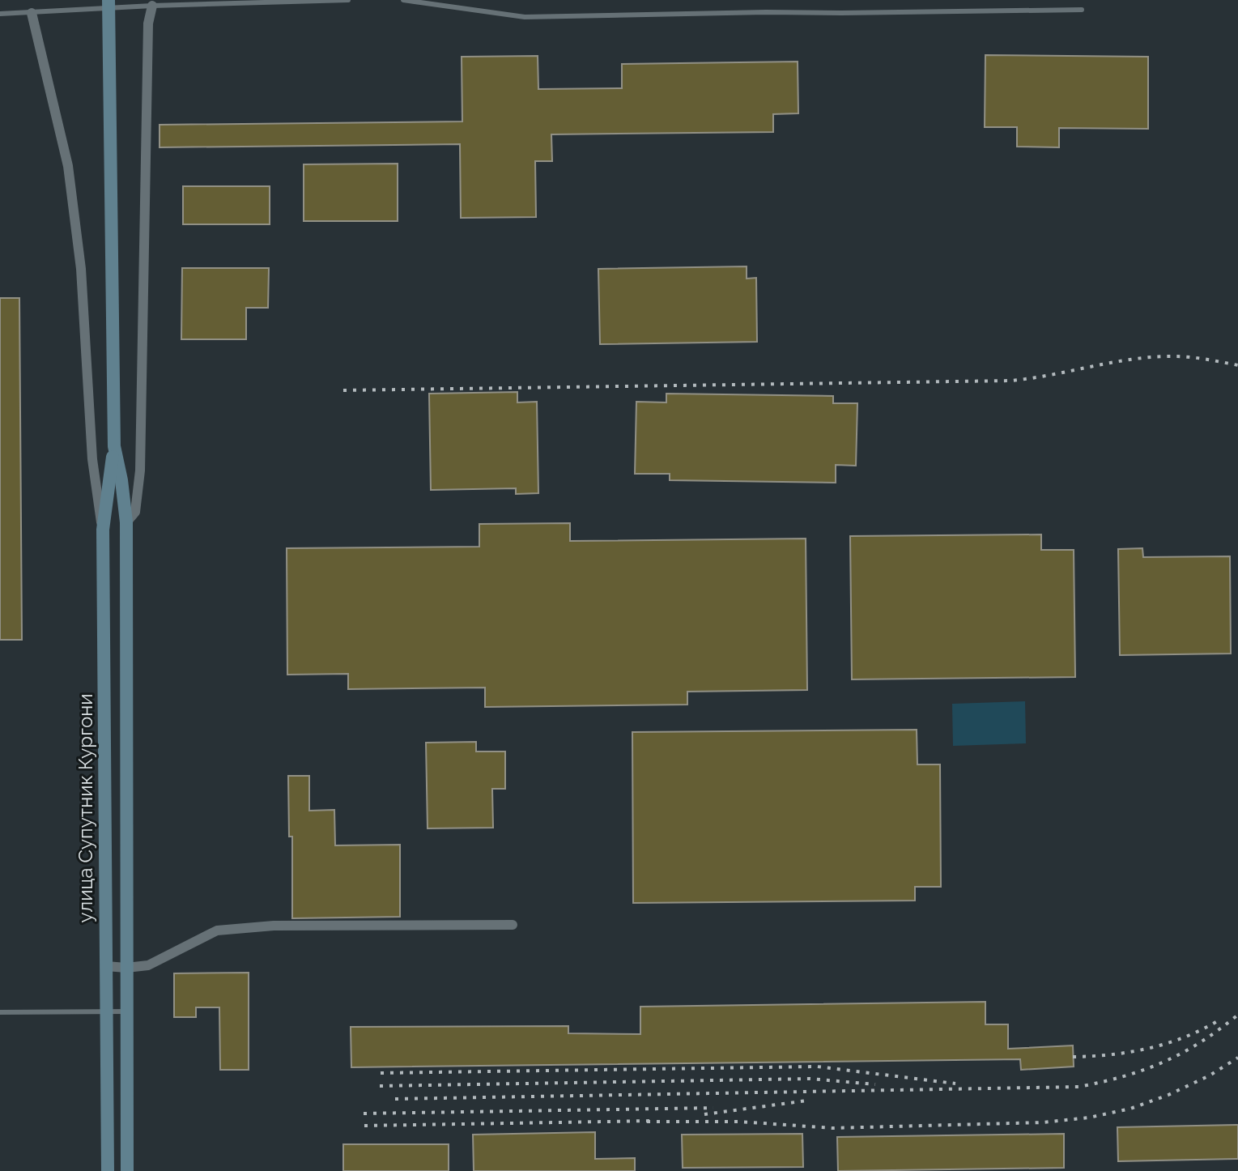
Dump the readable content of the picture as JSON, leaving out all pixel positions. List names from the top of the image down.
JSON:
{
  "streets": {
    "main road": ["улица Супутник Кургони"]
  }
}
